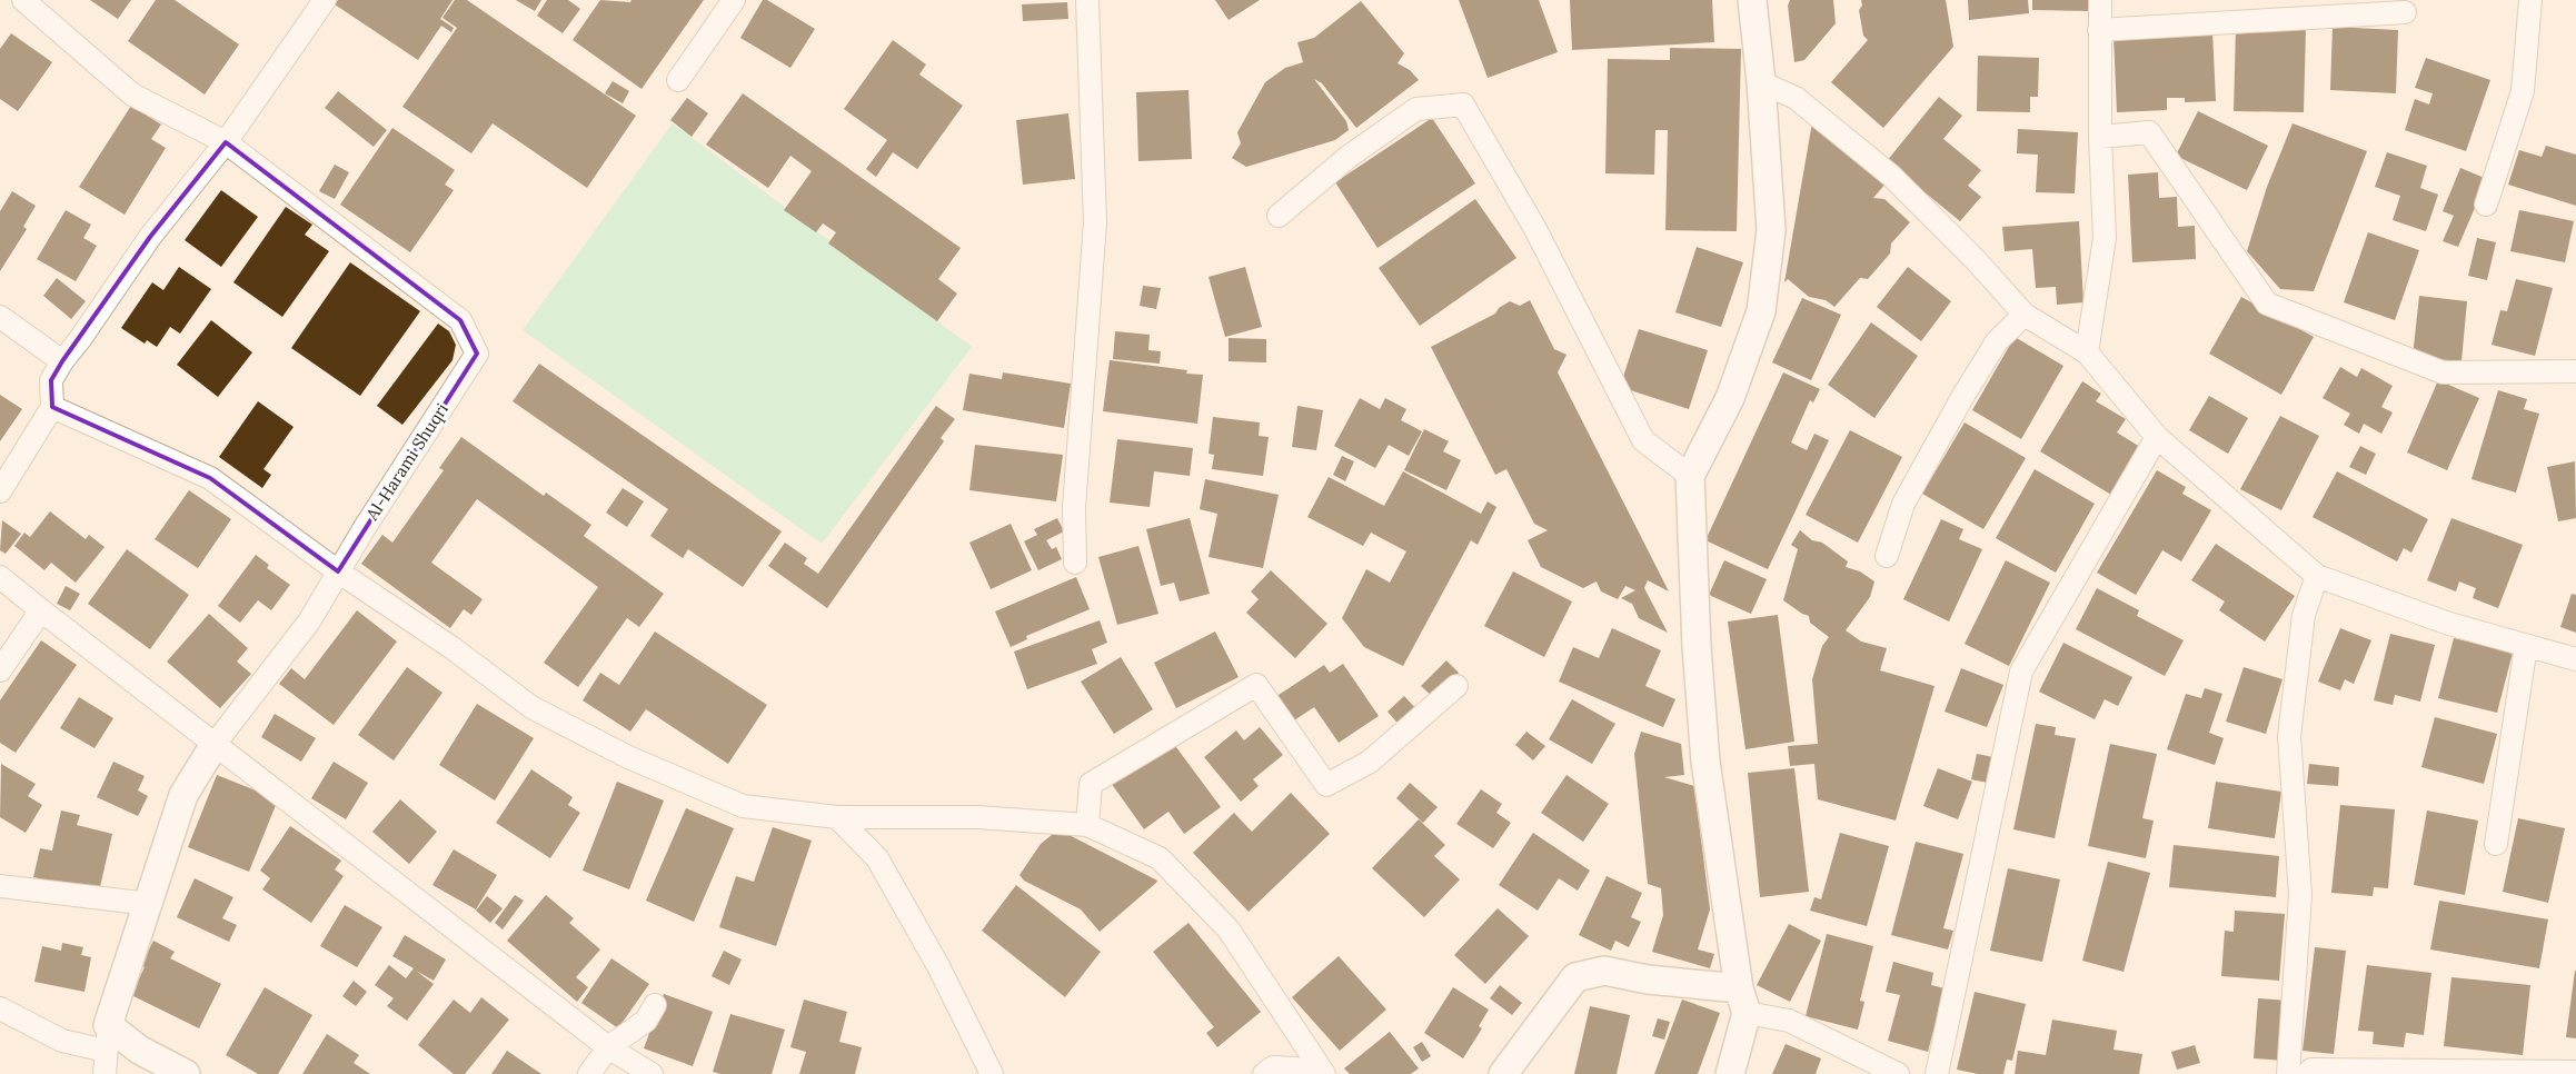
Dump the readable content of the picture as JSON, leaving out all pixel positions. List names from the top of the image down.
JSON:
{
  "streets": {
    "street": ["Al-Harami Shuqri"]
  }
}
